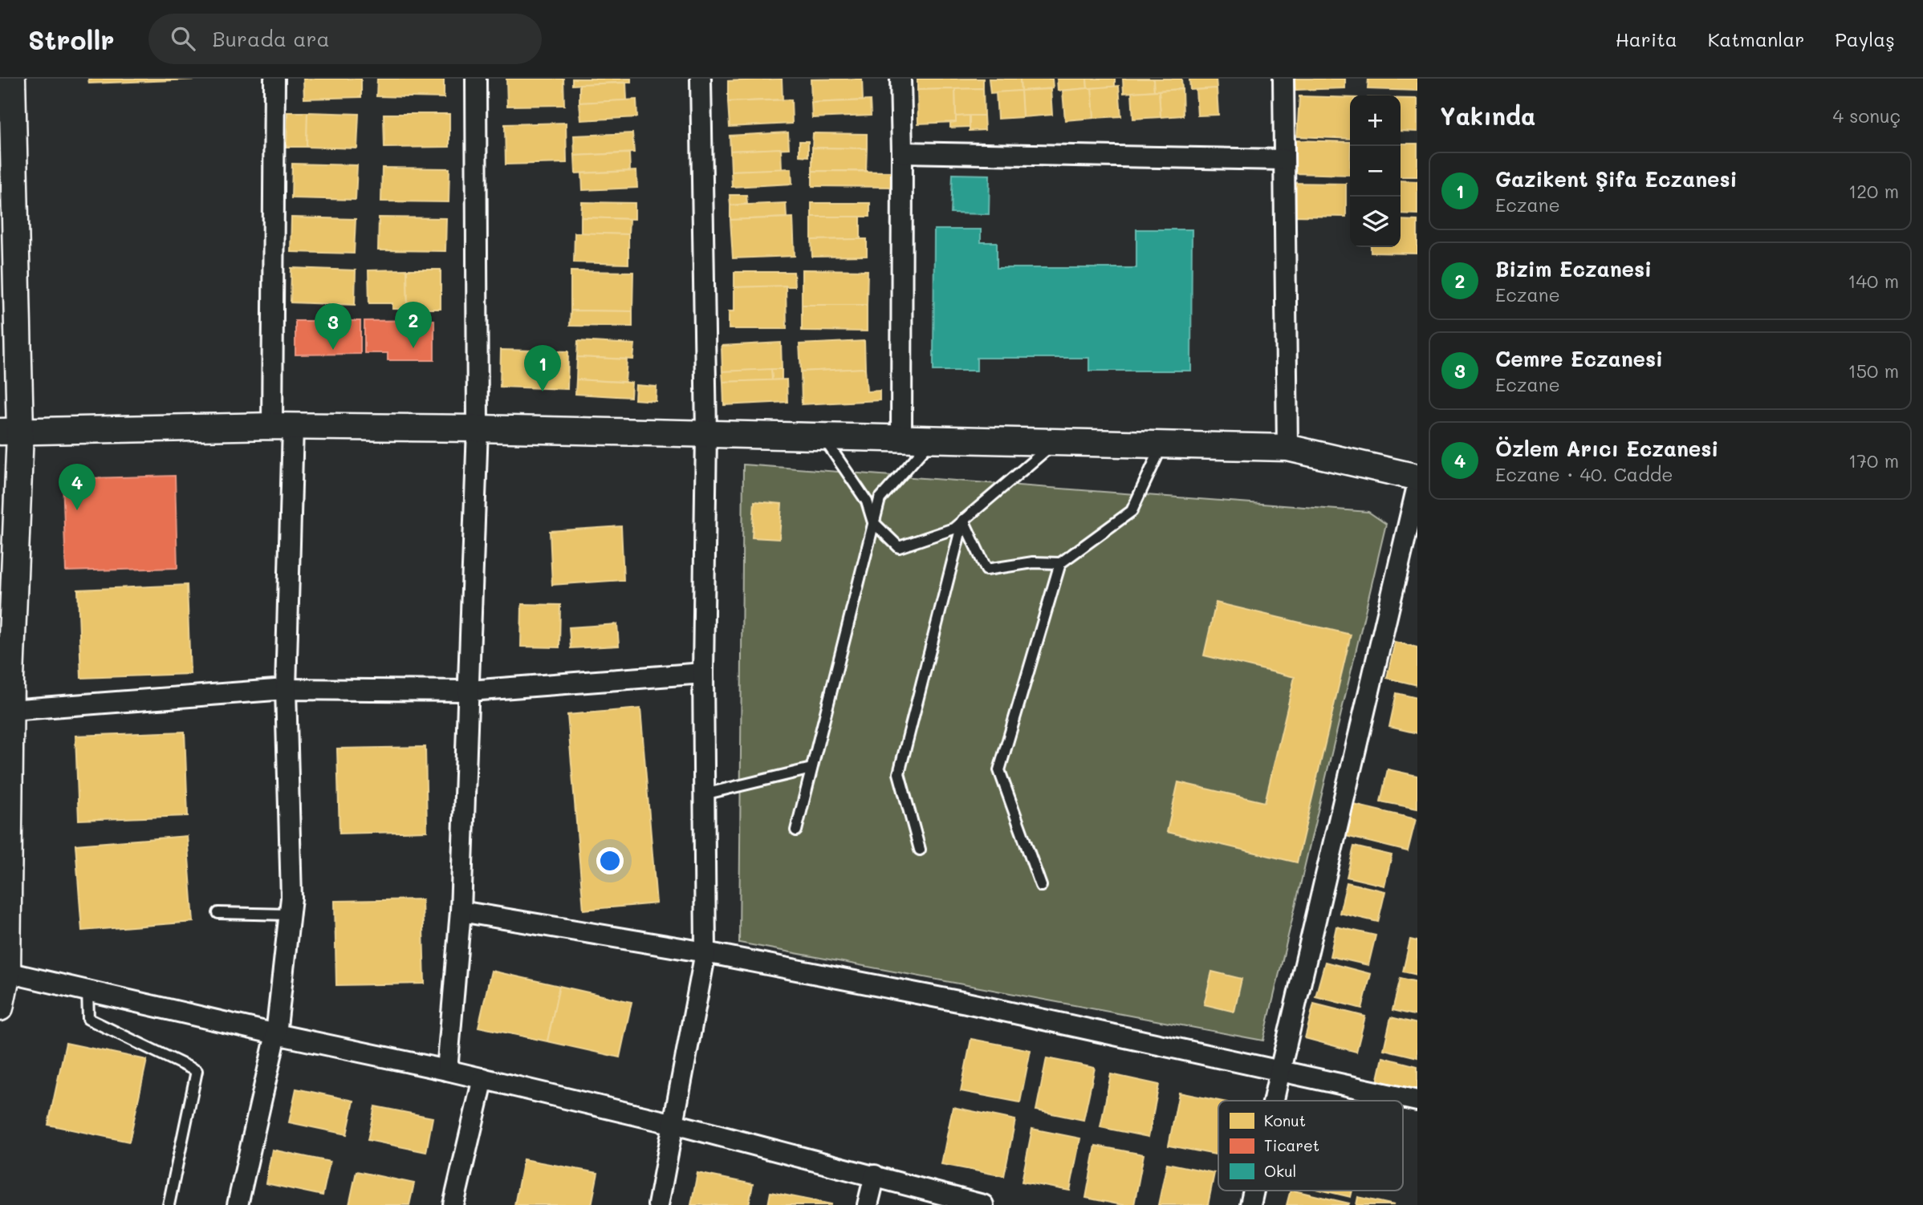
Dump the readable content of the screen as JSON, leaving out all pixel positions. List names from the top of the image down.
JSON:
{
  "legend": ["Konut", "Ticaret", "Okul"],
  "page": {
    "header": "Strollr",
    "search": "Burada ara",
    "nav": ["Harita", "Katmanlar", "Paylaş"],
    "heading": ["Yakında", "4 sonuç"],
    "map_buttons": ["+", "−"],
    "list": [
      {
        "mark": "1",
        "name": "Gazikent Şifa Eczanesi",
        "note": "Eczane",
        "value": "120 m"
      },
      {
        "mark": "2",
        "name": "Bizim Eczanesi",
        "note": "Eczane",
        "value": "140 m"
      },
      {
        "mark": "3",
        "name": "Cemre Eczanesi",
        "note": "Eczane",
        "value": "150 m"
      },
      {
        "mark": "4",
        "name": "Özlem Arıcı Eczanesi",
        "note": "Eczane · 40. Cadde",
        "value": "170 m"
      }
    ],
    "pins": [
      "2",
      "3",
      "1",
      "4"
    ]
  }
}
